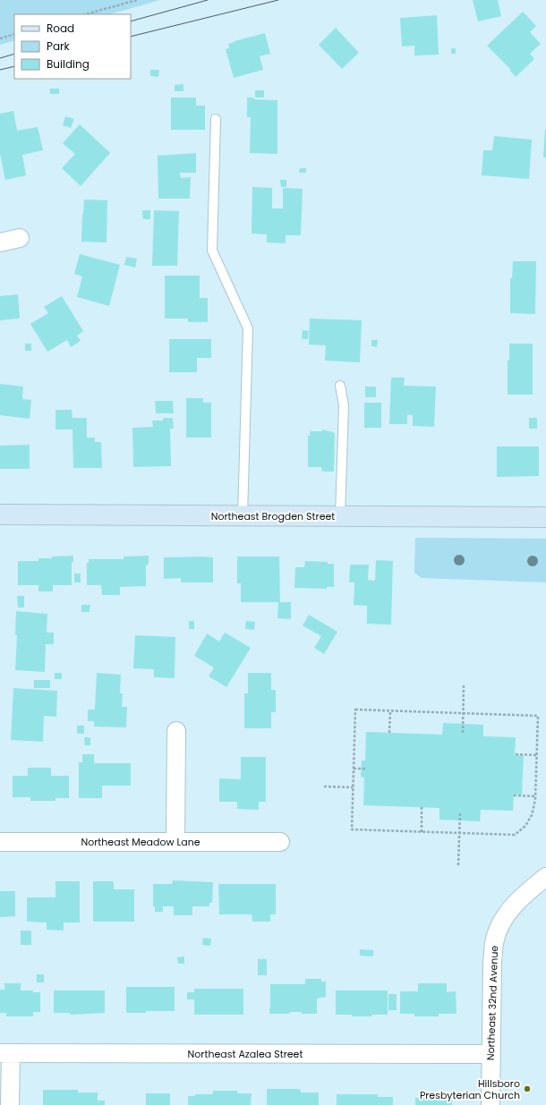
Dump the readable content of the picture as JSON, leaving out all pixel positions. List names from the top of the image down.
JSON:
{
  "streets": {
    "street": [
      "Northeast Brogden Street",
      "Northeast Meadow Lane",
      "Northeast 32nd Avenue",
      "Northeast Azalea Street"
    ]
  },
  "crossings": [
    ["Northeast 32nd Avenue", "Northeast Azalea Street"]
  ],
  "places": ["Hillsboro Presbyterian Church"],
  "legend": ["Road", "Park", "Building"]
}
